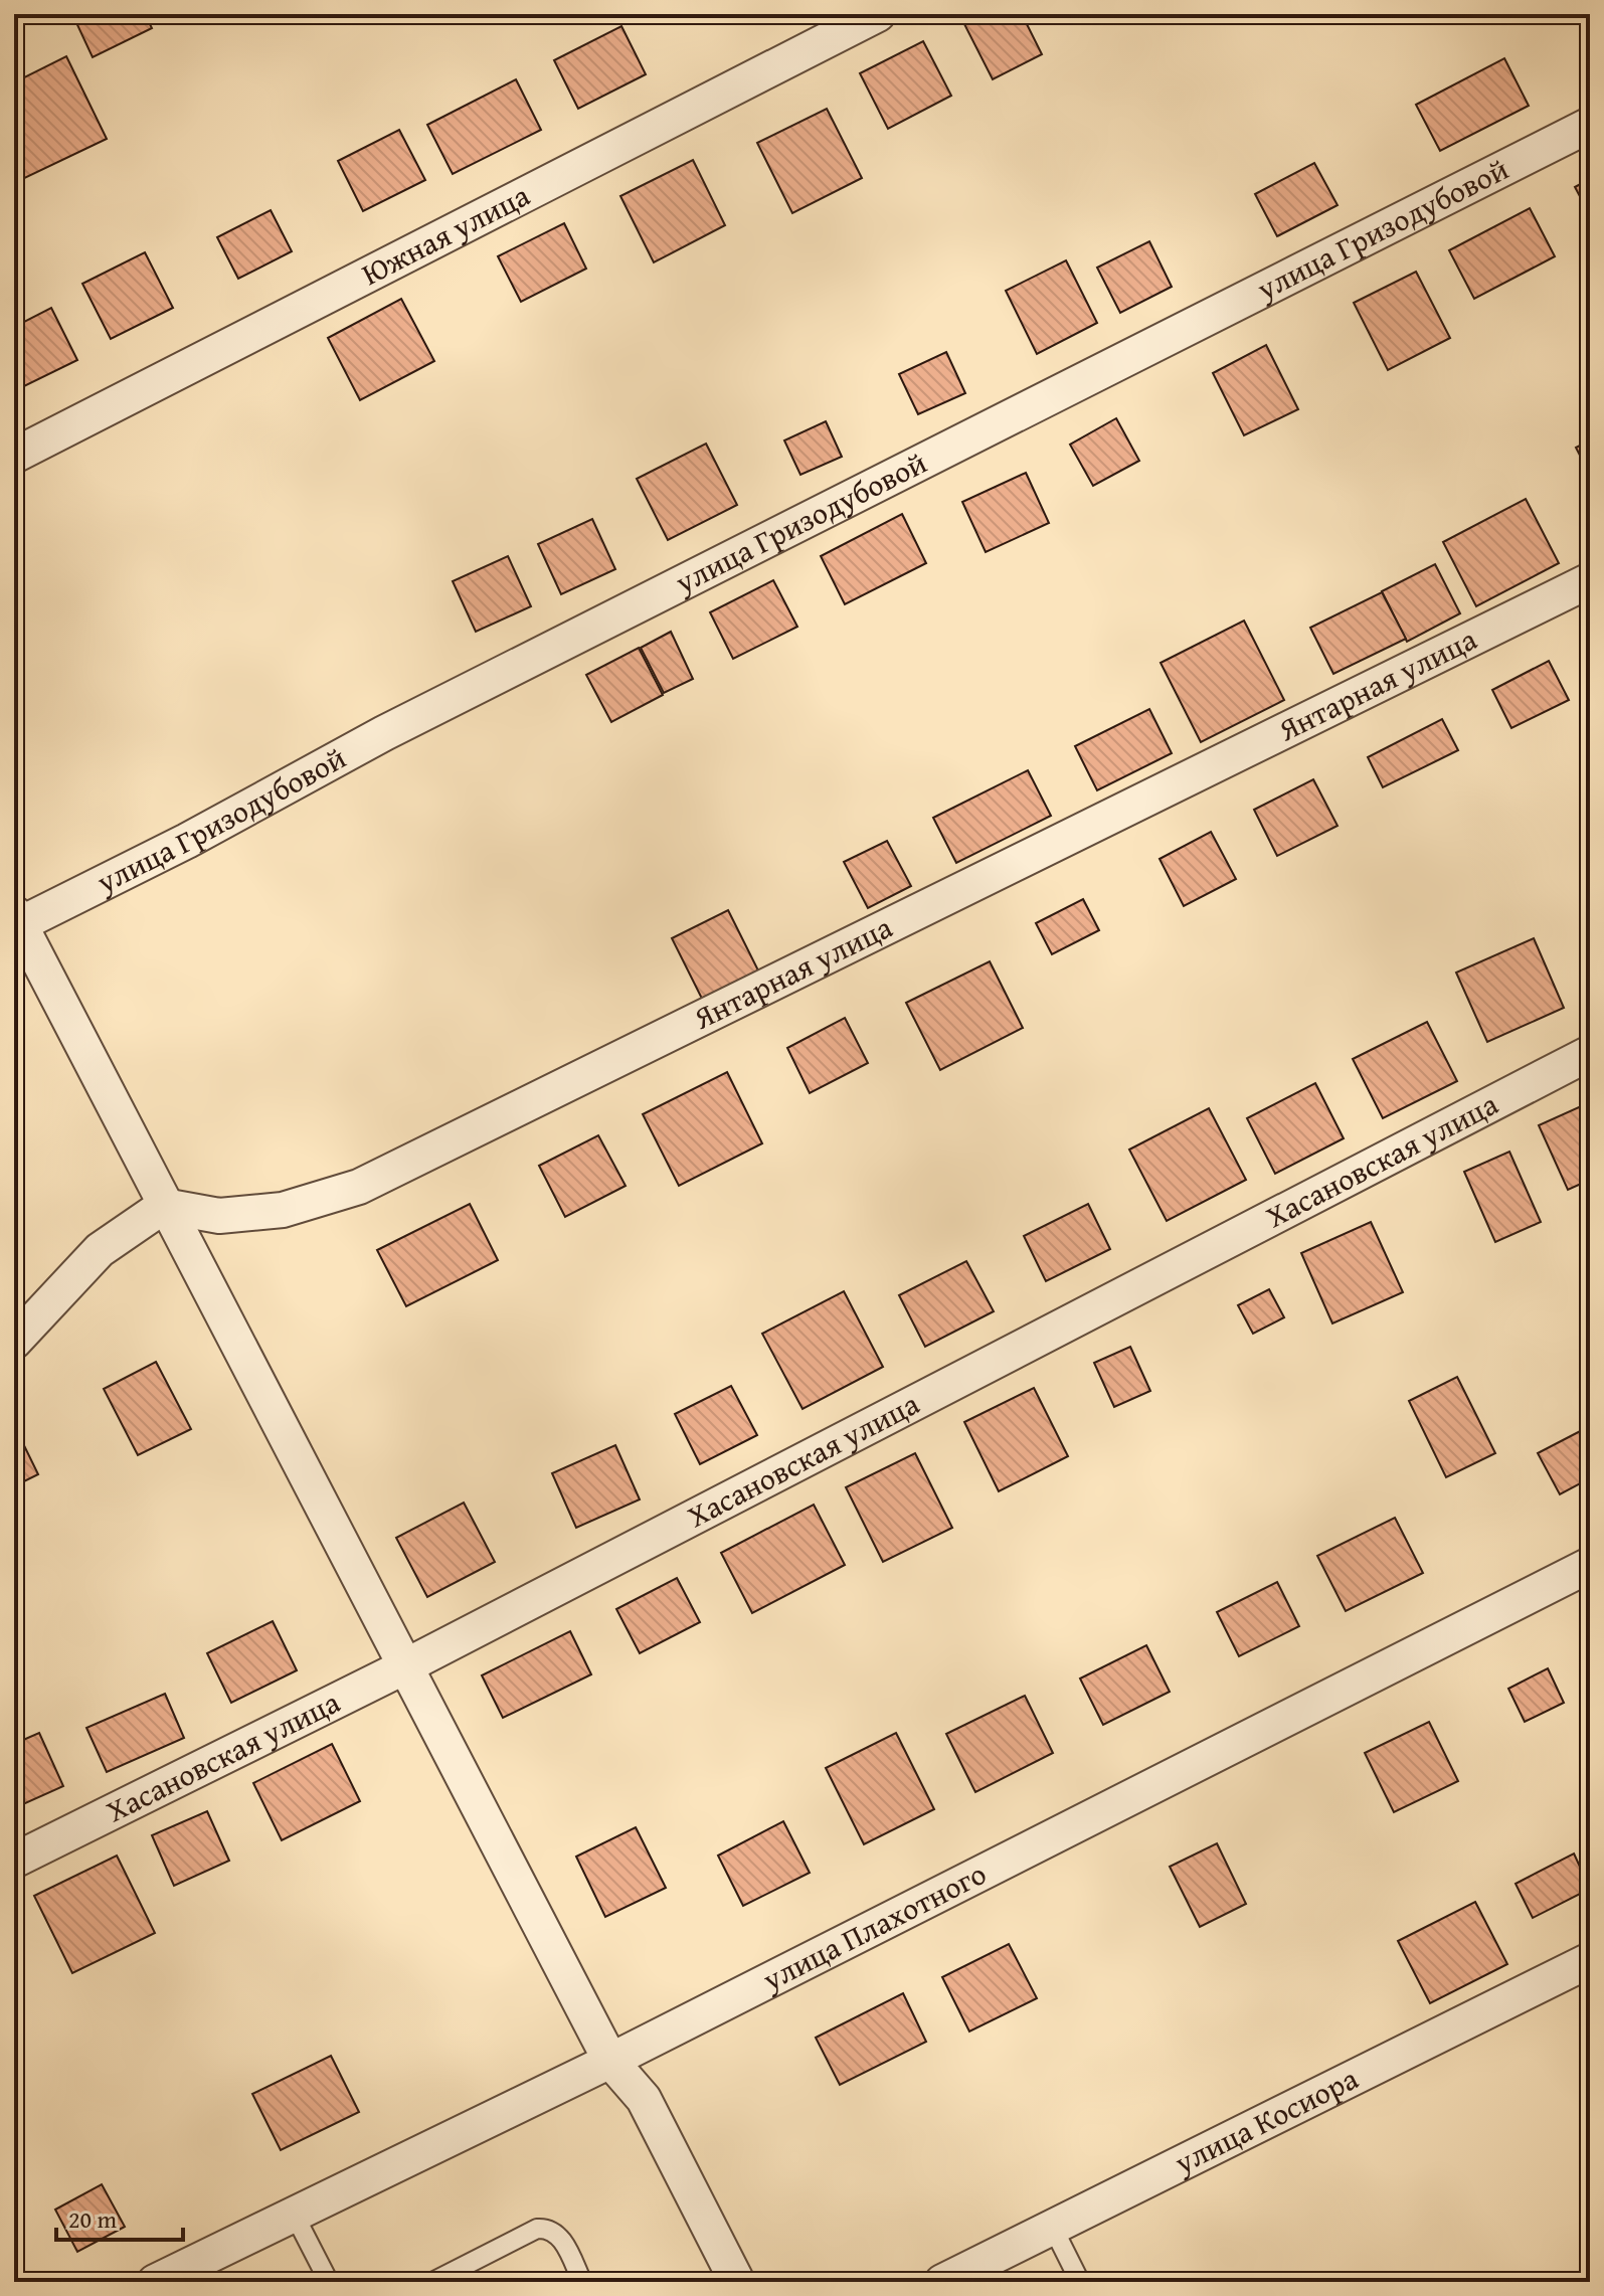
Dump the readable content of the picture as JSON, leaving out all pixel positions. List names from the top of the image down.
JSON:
{
  "streets": {
    "street": [
      "улица Гризодубовой",
      "Южная улица",
      "Янтарная улица",
      "Хасановская улица",
      "улица Плахотного",
      "улица Косиора"
    ]
  },
  "scale_bar": "20 m"
}
